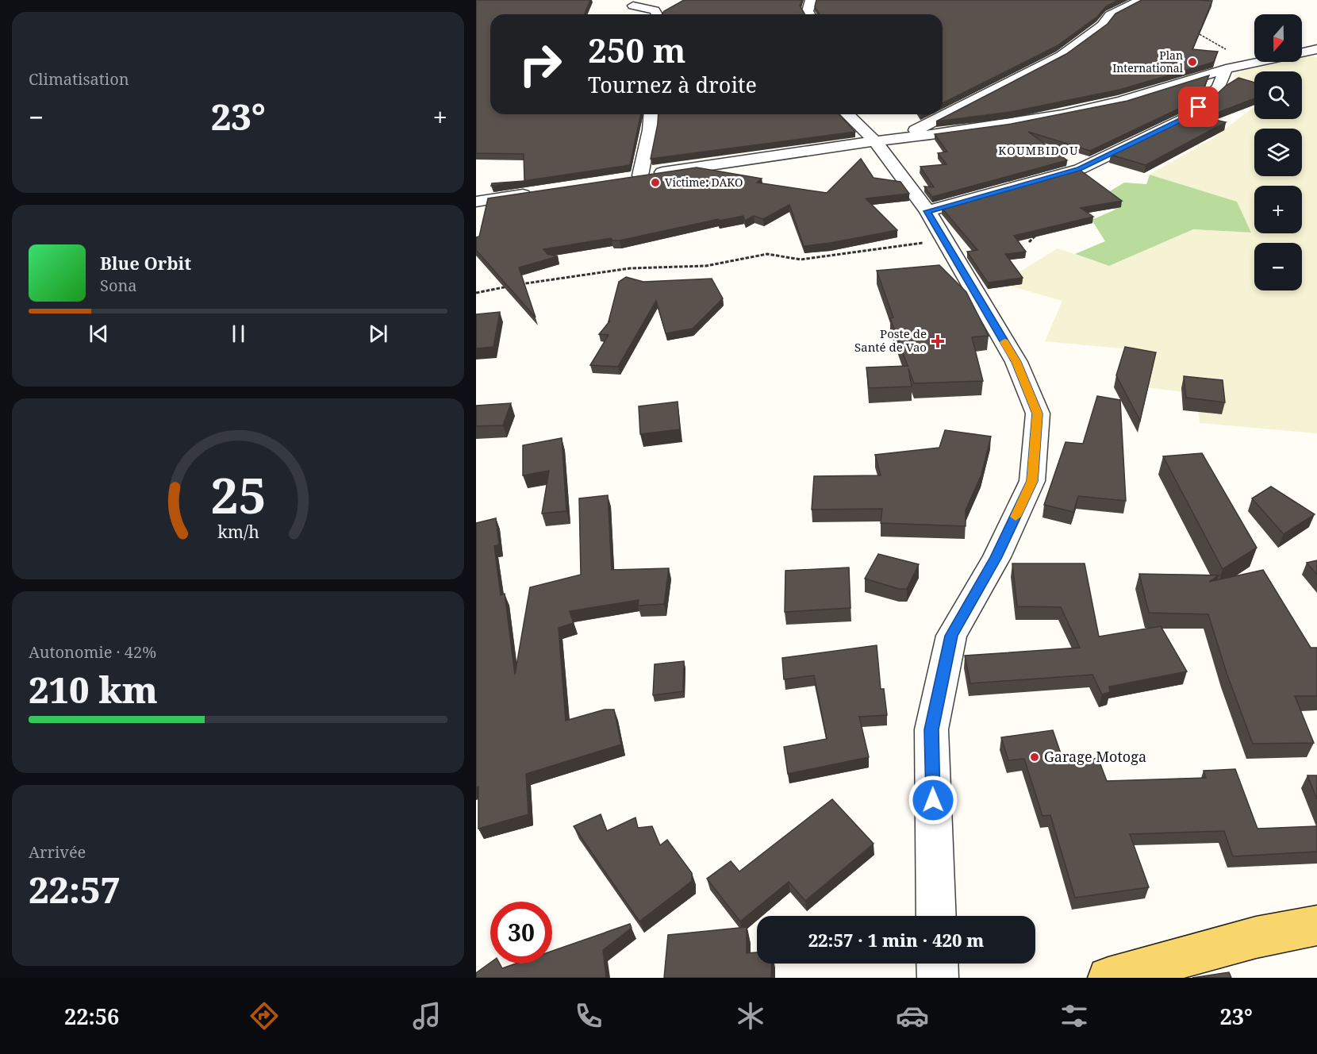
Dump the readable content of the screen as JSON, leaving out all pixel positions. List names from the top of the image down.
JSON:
{
  "districts": ["KOUMBIDOU"],
  "places": {
    "other": ["Plan International", "Victime: DAKO", "Garage Motoga"],
    "health": ["Poste de Santé de Vao"]
  },
  "north": "bottom",
  "page": {
    "tile": [
      "Climatisation",
      ["Autonomie · 42%", "210 km"],
      ["Arrivée", "22:57"]
    ],
    "map_buttons": ["+", "−"],
    "turn": ["250 m", "Tournez à droite"],
    "heat": ["−", "23°", "+"],
    "song": ["Blue Orbit", "Sona"],
    "limit": "30",
    "trip": "22:57 · 1 min · 420 m",
    "tabs": ["22:56", "23°"],
    "gauge": ["25", "km/h"]
  }
}
